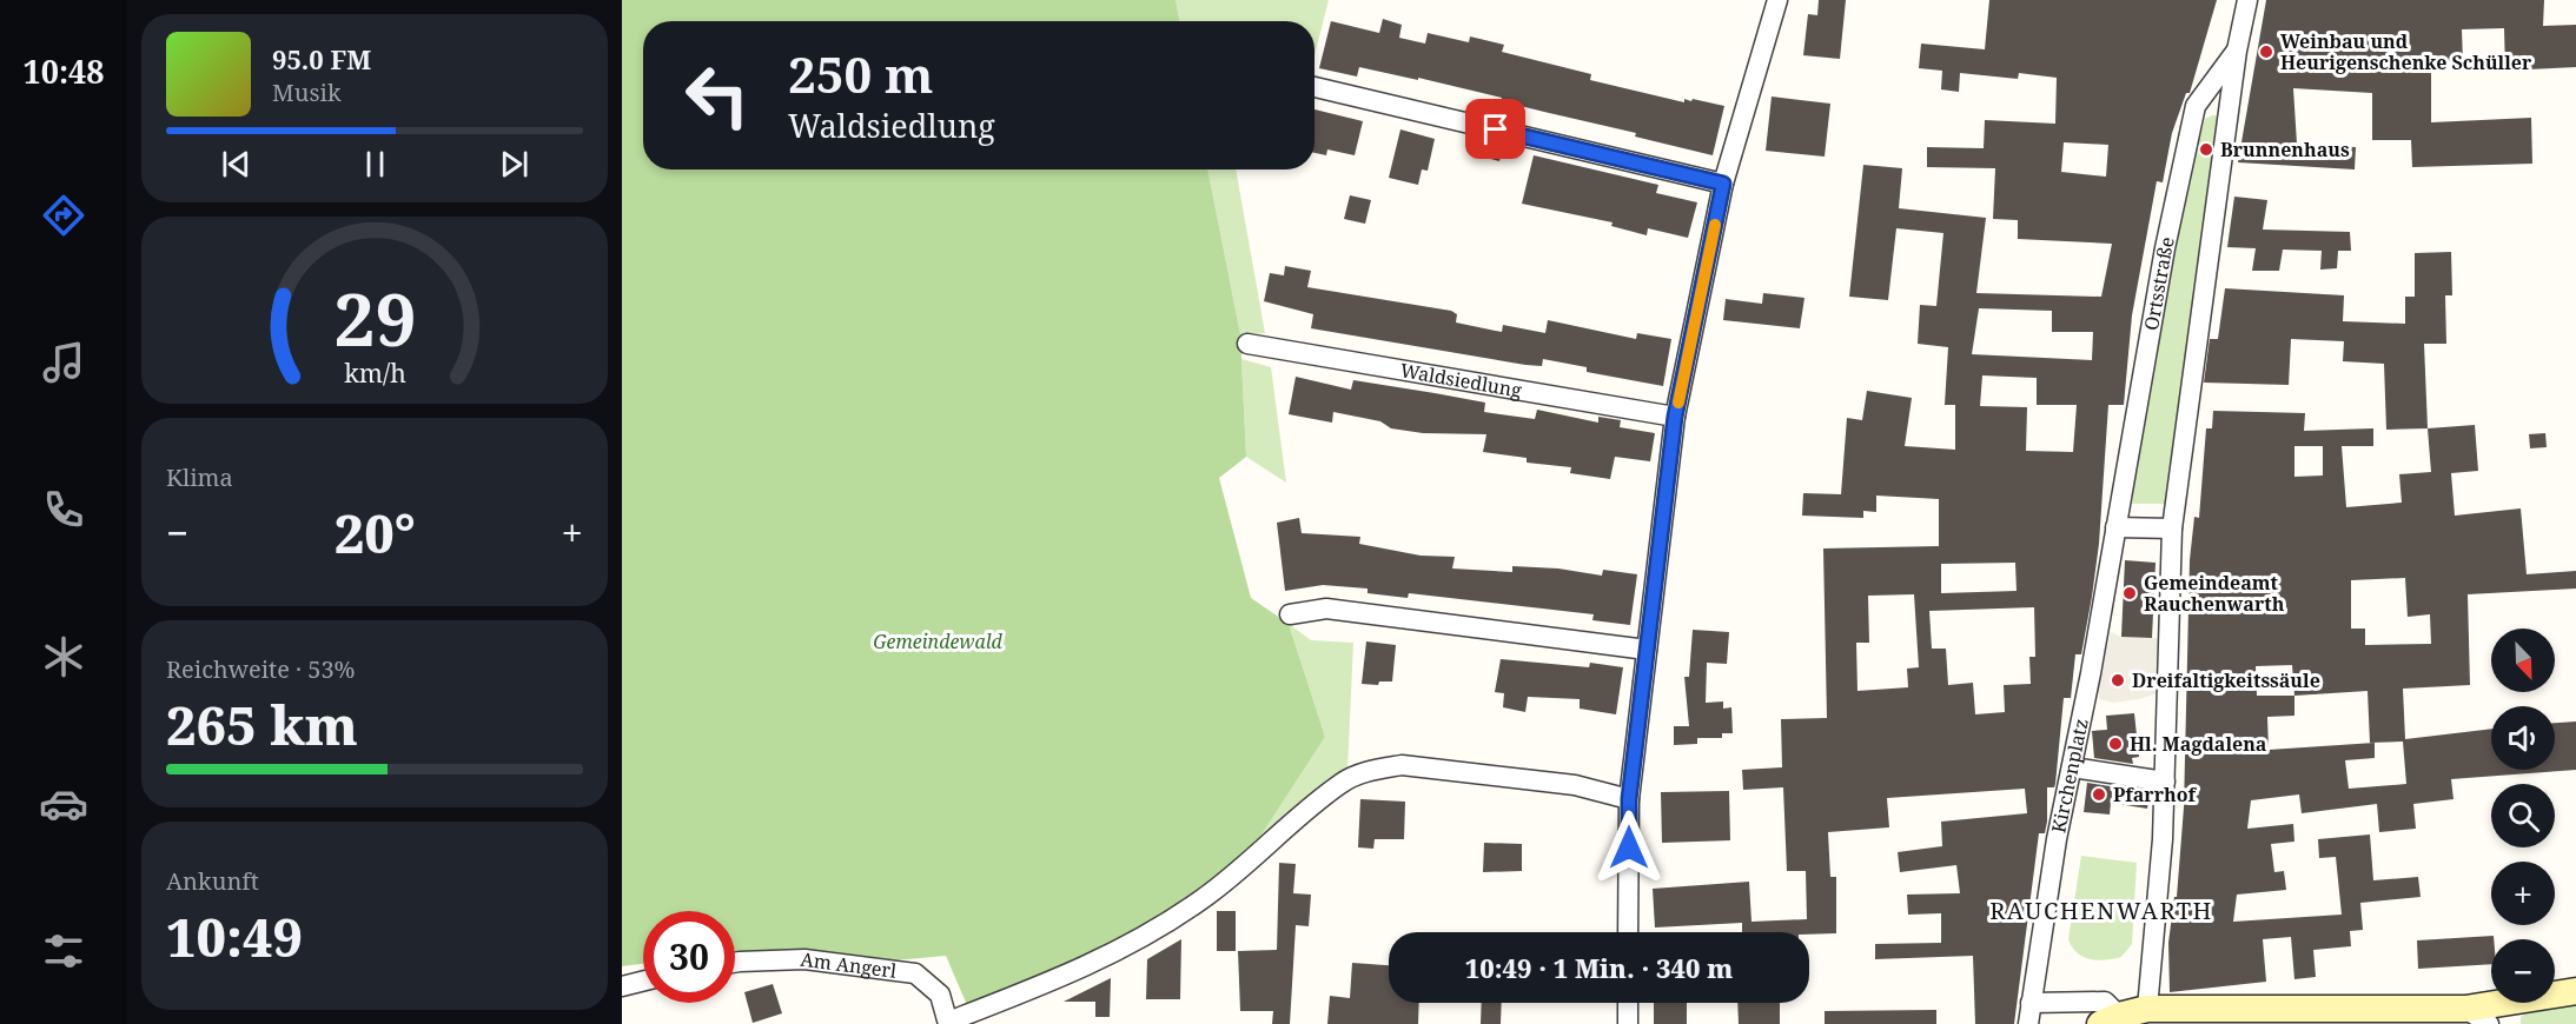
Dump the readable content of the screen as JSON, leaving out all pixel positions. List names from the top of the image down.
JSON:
{
  "streets": {
    "street": [
      "Ortsstraße",
      "Waldsiedlung",
      "Kirchenplatz",
      "Am Angerl"
    ]
  },
  "crossings": [
    ["Ortsstraße", "Kirchenplatz"]
  ],
  "districts": ["RAUCHENWARTH"],
  "parks": ["Gemeindewald"],
  "places": [
    "Weinbau und Heurigenschenke Schüller",
    "Brunnenhaus",
    "Gemeindeamt Rauchenwarth",
    "Dreifaltigkeitssäule",
    "Hl. Magdalena",
    "Pfarrhof"
  ],
  "north": "bottom right",
  "page": {
    "tabs": "10:48",
    "turn": ["250 m", "Waldsiedlung"],
    "song": ["95.0 FM", "Musik"],
    "tile": [
      "Klima",
      ["Reichweite · 53%", "265 km"],
      ["Ankunft", "10:49"]
    ],
    "heat": ["−", "20°", "+"],
    "map_buttons": ["+", "−"],
    "limit": "30",
    "trip": "10:49 · 1 Min. · 340 m",
    "gauge": ["29", "km/h"]
  }
}
